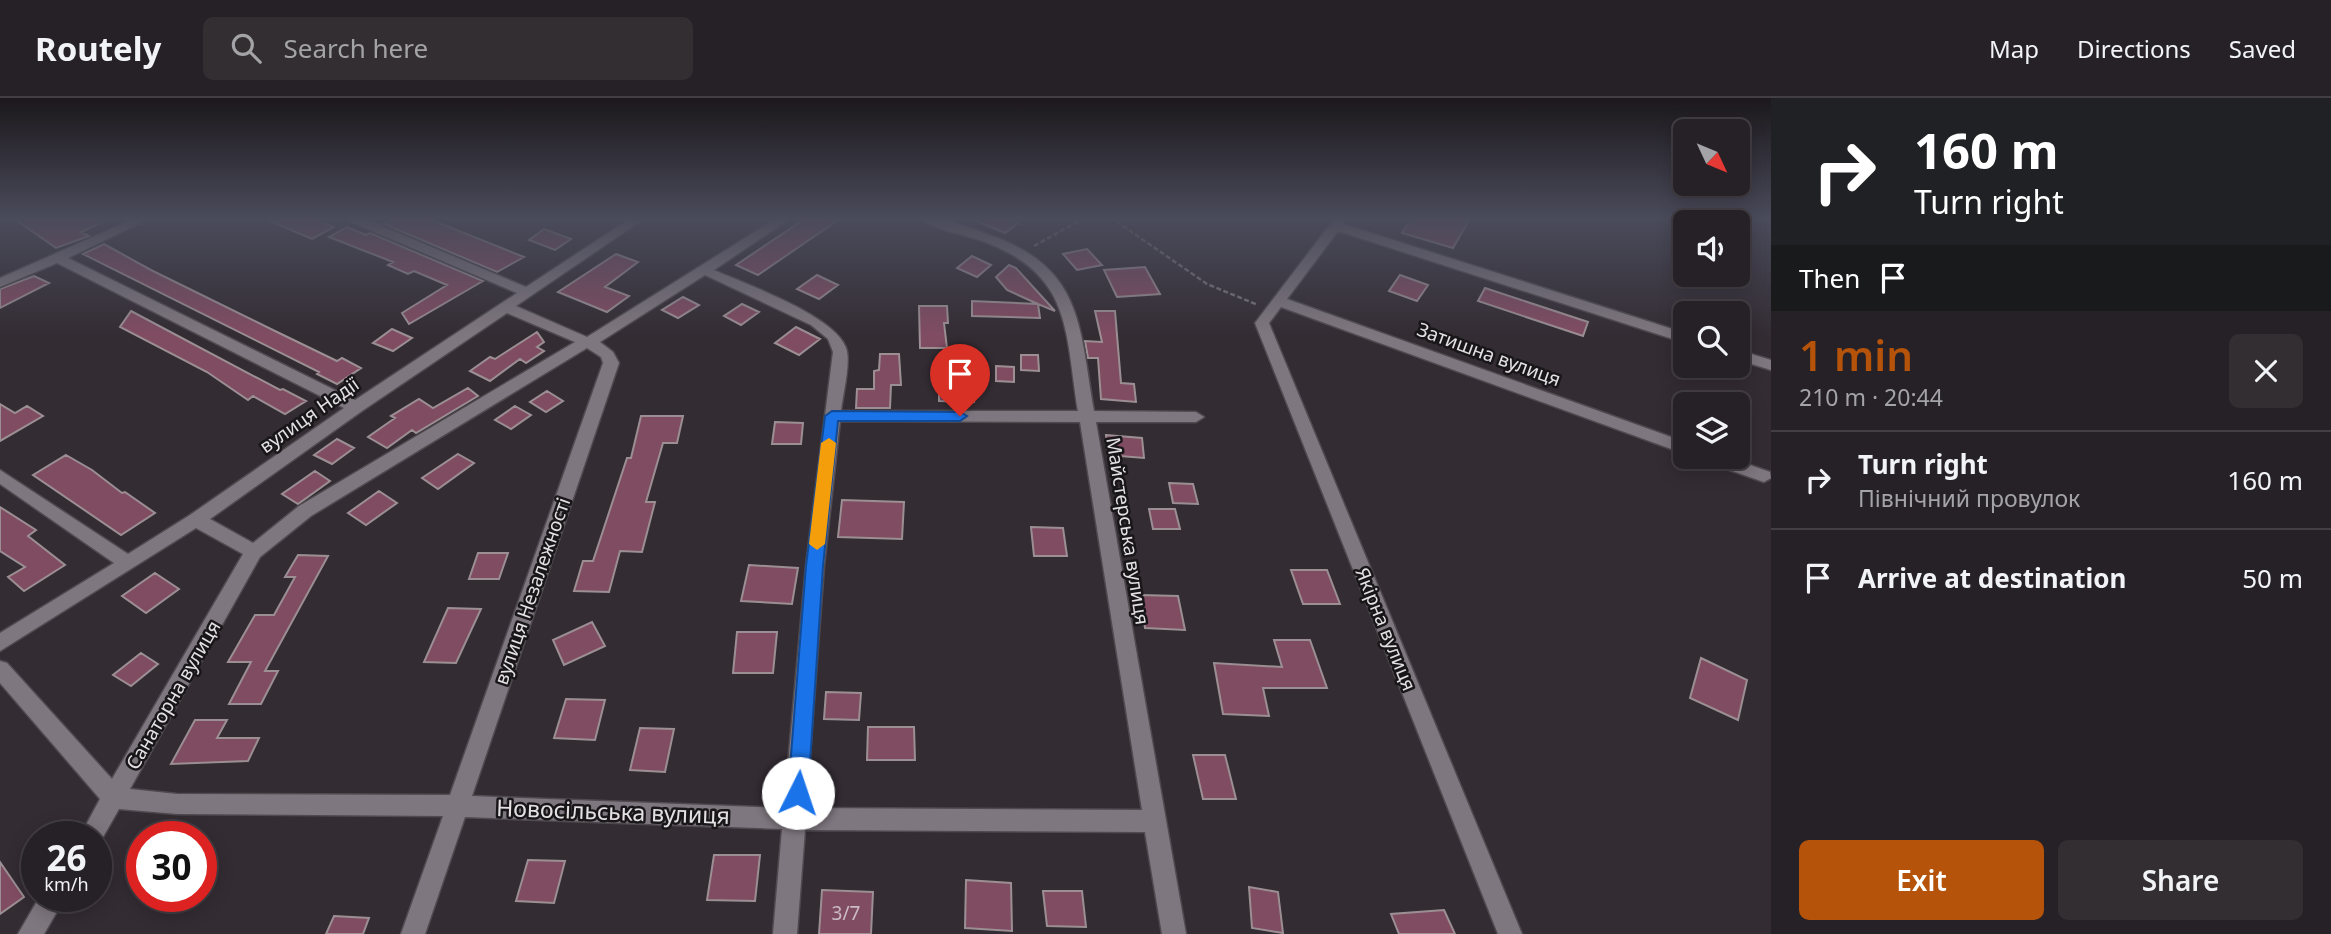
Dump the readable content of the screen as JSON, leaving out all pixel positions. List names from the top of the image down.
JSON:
{
  "streets": {
    "street": [
      "Затишна вулиця",
      "вулиця Надії",
      "Майстерська вулиця",
      "вулиця Незалежності",
      "Якірна вулиця",
      "Санаторна вулиця",
      "Новосільська вулиця"
    ]
  },
  "crossings": [
    ["Затишна вулиця", "Якірна вулиця"],
    ["вулиця Надії", "вулиця Незалежності"],
    ["Майстерська вулиця", "Новосільська вулиця"],
    ["вулиця Незалежності", "Новосільська вулиця"],
    ["Санаторна вулиця", "Новосільська вулиця"]
  ],
  "house_numbers": ["3/7"],
  "north": "bottom right",
  "page": {
    "header": "Routely",
    "search": "Search here",
    "nav": ["Map", "Directions", "Saved"],
    "turn": ["160 m", "Turn right"],
    "then": "Then",
    "heading": ["1 min", "210 m · 20:44"],
    "list": [
      {
        "name": "Turn right",
        "note": "Північний провулок",
        "value": "160 m"
      },
      {
        "name": "Arrive at destination",
        "value": "50 m"
      }
    ],
    "speed": "26 km/h",
    "limit": "30",
    "buttons": ["Exit", "Share"]
  }
}
